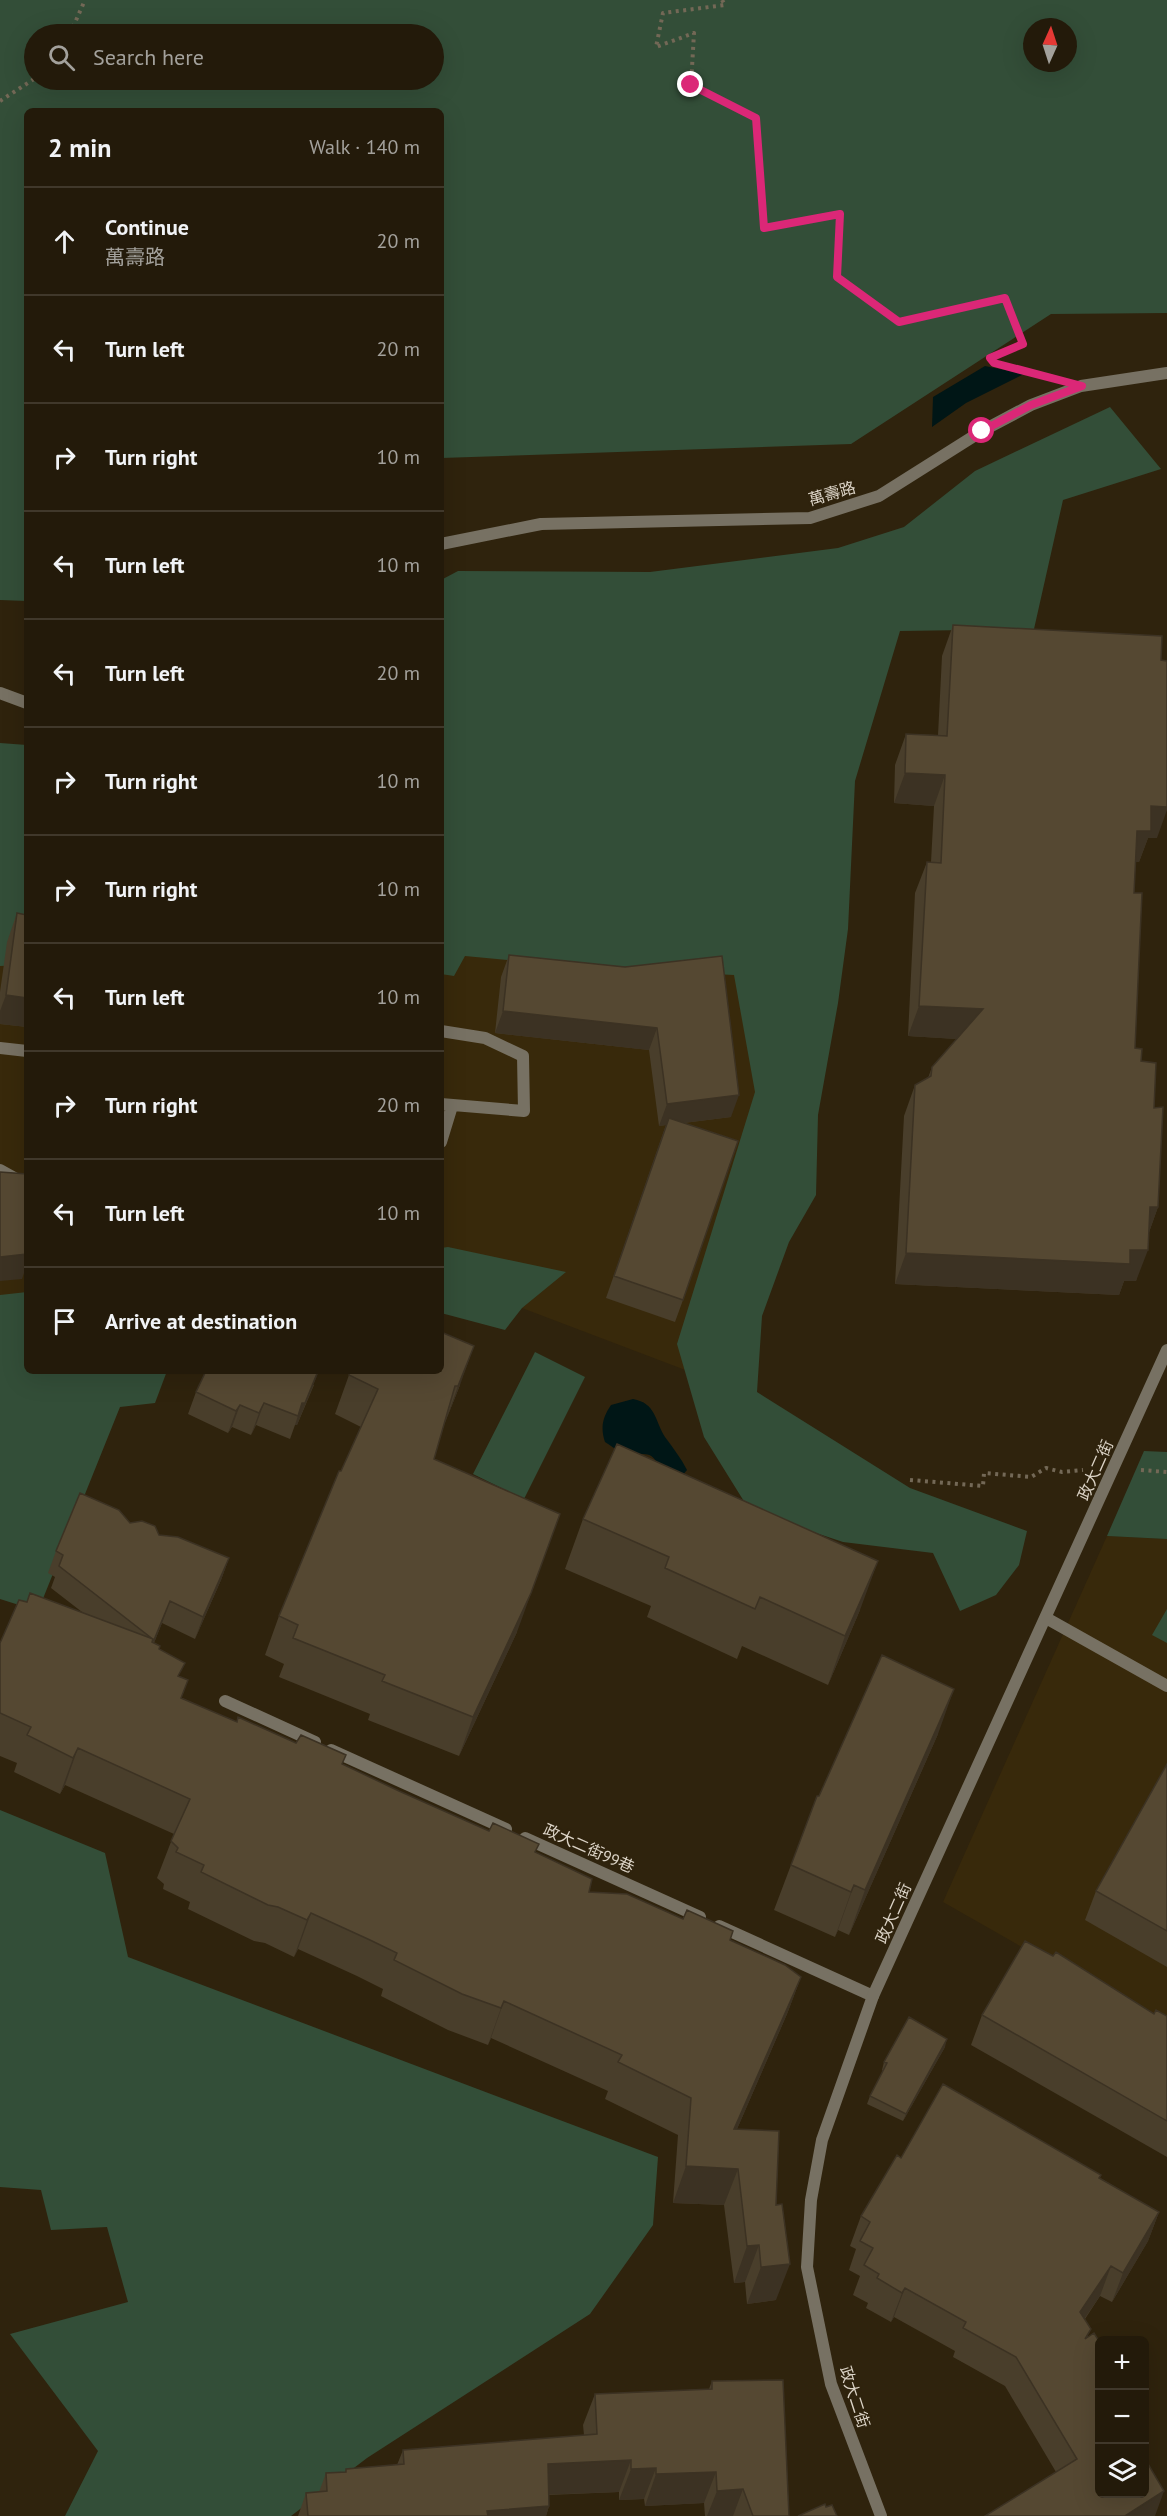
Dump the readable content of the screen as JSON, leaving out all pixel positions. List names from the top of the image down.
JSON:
{
  "streets": {
    "street": ["萬壽路", "政大二街", "政大二街99巷"]
  },
  "crossings": [
    ["政大二街", "政大二街99巷"]
  ],
  "north": "top",
  "page": {
    "search": "Search here",
    "heading": ["2 min", "Walk · 140 m"],
    "list": [
      ["Continue", "萬壽路", "20 m"],
      ["Turn left", "20 m"],
      ["Turn right", "10 m"],
      ["Turn left", "10 m"],
      ["Turn left", "20 m"],
      ["Turn right", "10 m"],
      ["Turn right", "10 m"],
      ["Turn left", "10 m"],
      ["Turn right", "20 m"],
      ["Turn left", "10 m"],
      "Arrive at destination"
    ],
    "map_buttons": ["+", "−"]
  }
}
